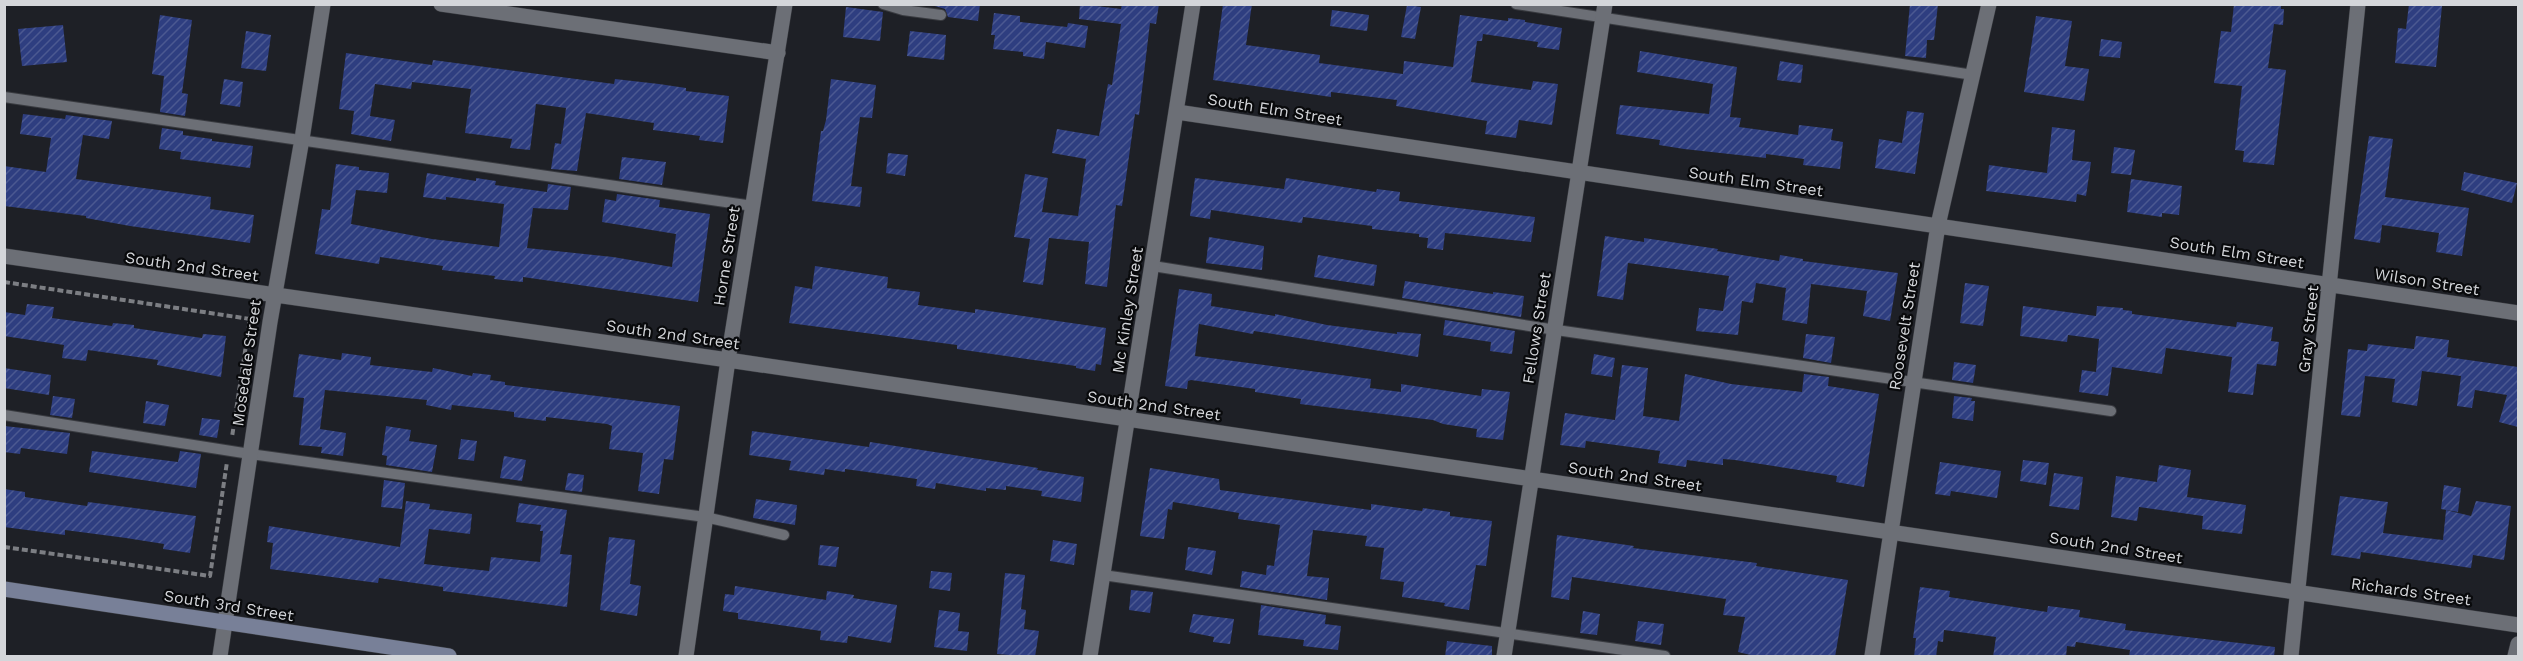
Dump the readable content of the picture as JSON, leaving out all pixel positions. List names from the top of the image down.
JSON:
{
  "streets": {
    "street": [
      "South Elm Street",
      "Horne Street",
      "South 2nd Street",
      "Wilson Street",
      "Mc Kinley Street",
      "Roosevelt Street",
      "Fellows Street",
      "Gray Street",
      "Mosedale Street",
      "Richards Street",
      "South 3rd Street"
    ]
  },
  "crossings": [
    ["South Elm Street", "Wilson Street"],
    ["South Elm Street", "Mc Kinley Street"],
    ["South Elm Street", "Roosevelt Street"],
    ["South Elm Street", "Fellows Street"],
    ["South Elm Street", "Gray Street"],
    ["Horne Street", "South 2nd Street"],
    ["South 2nd Street", "Mc Kinley Street"],
    ["South 2nd Street", "Roosevelt Street"],
    ["South 2nd Street", "Fellows Street"],
    ["South 2nd Street", "Gray Street"],
    ["South 2nd Street", "Mosedale Street"],
    ["South 2nd Street", "Richards Street"],
    ["Wilson Street", "Gray Street"],
    ["Gray Street", "Richards Street"],
    ["Mosedale Street", "South 3rd Street"]
  ]
}
